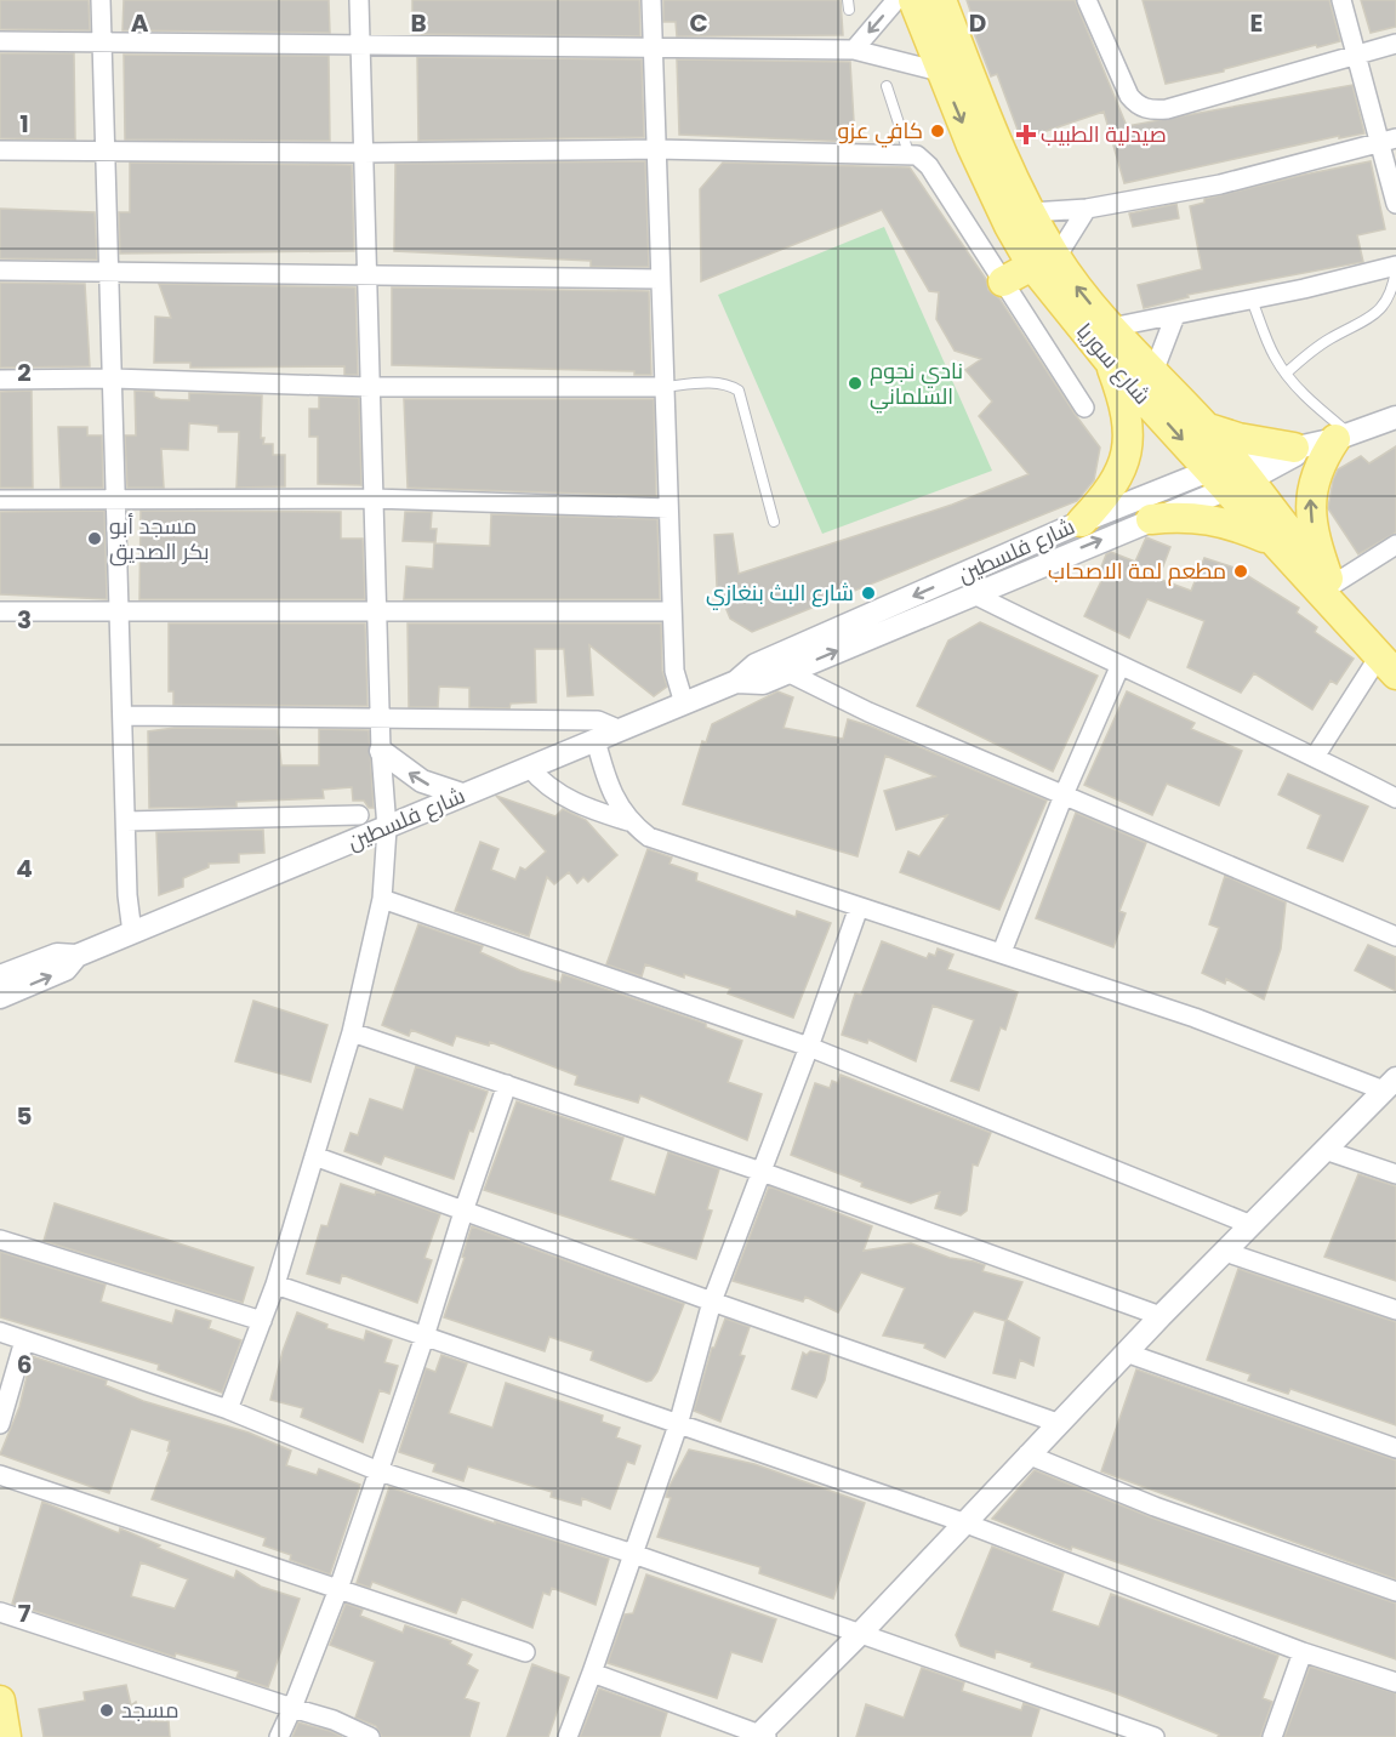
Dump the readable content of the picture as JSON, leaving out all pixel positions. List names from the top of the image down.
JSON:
{
  "streets": {
    "main road": ["شارع سوريا"],
    "street": ["شارع فلسطين"]
  },
  "crossings": [
    ["شارع سوريا", "شارع فلسطين"]
  ],
  "places": {
    "other": [
      "كافي عزو",
      "نادي نجوم السلماني",
      "مسجد أبو بكر الصديق",
      "مطعم لمة الاصحاب",
      "شارع البث بنغازي",
      "مسجد"
    ],
    "health": ["صيدلية الطبيب"]
  },
  "grid": {
    "columns": [
      "A",
      "B",
      "C",
      "D",
      "E"
    ],
    "rows": [
      "1",
      "2",
      "3",
      "4",
      "5",
      "6",
      "7"
    ]
  }
}
